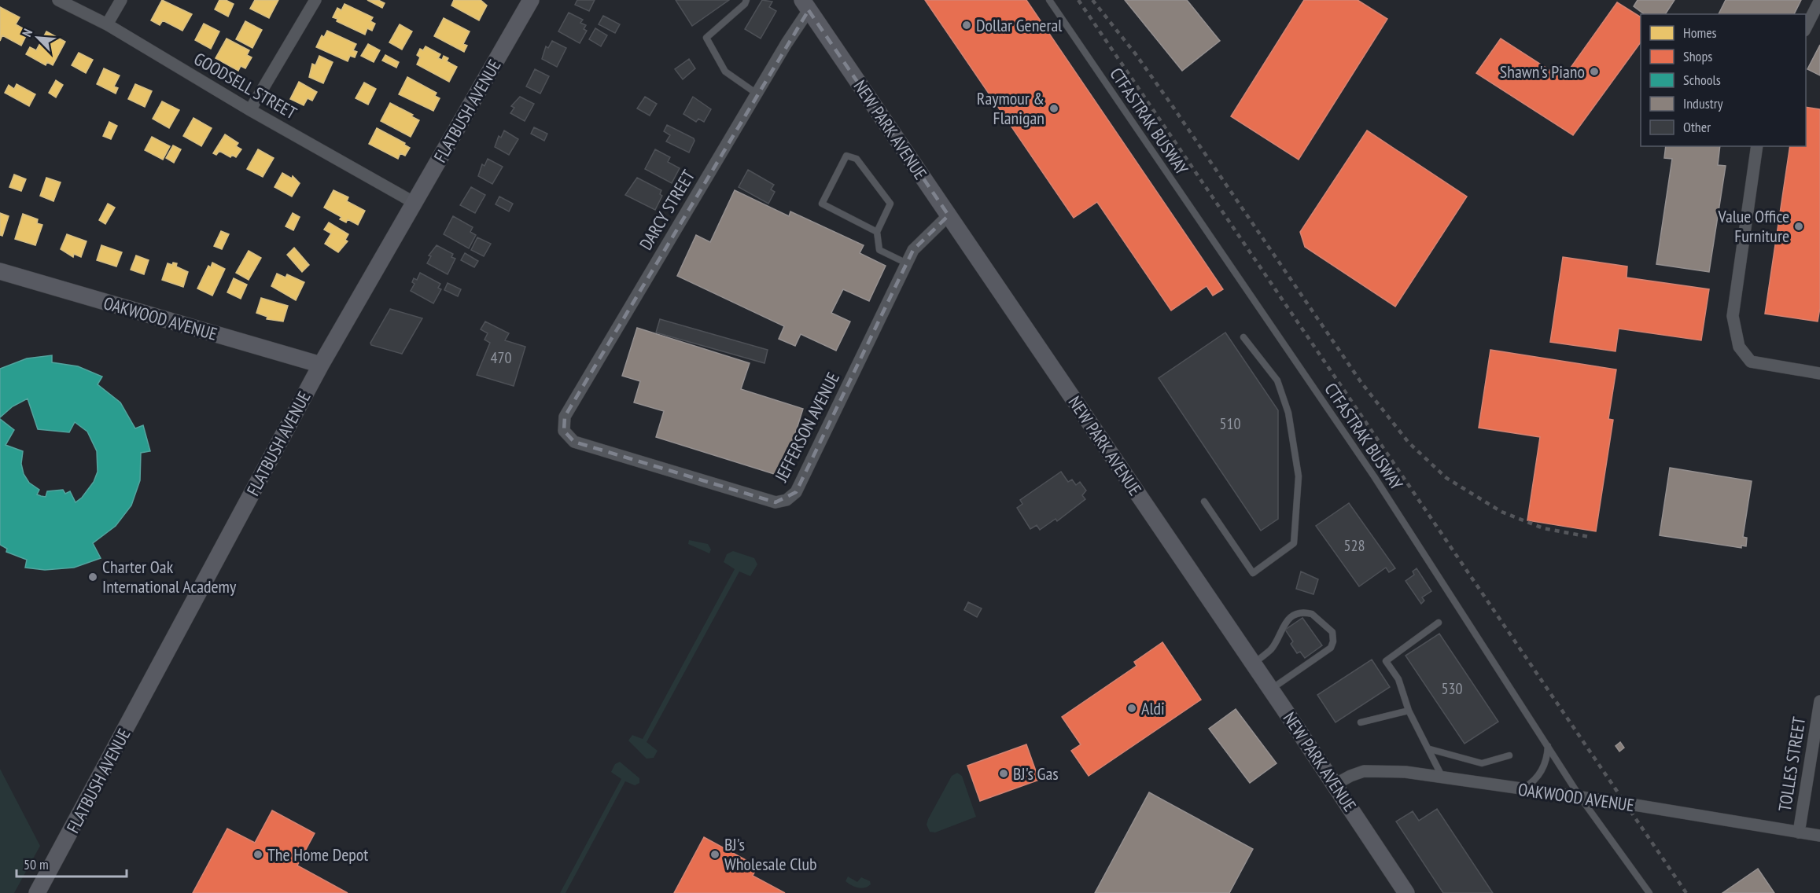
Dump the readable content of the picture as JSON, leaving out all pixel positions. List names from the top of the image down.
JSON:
{
  "streets": {
    "street": [
      "GOODSELL STREET",
      "FLATBUSH AVENUE",
      "NEW PARK AVENUE",
      "DARCY STREET",
      "OAKWOOD AVENUE",
      "JEFFERSON AVENUE",
      "TOLLES STREET"
    ],
    "lane": ["CTFASTRAK BUSWAY"]
  },
  "crossings": [
    ["GOODSELL STREET", "FLATBUSH AVENUE"],
    ["FLATBUSH AVENUE", "OAKWOOD AVENUE"],
    ["CTFASTRAK BUSWAY", "OAKWOOD AVENUE"],
    ["NEW PARK AVENUE", "DARCY STREET"],
    ["NEW PARK AVENUE", "OAKWOOD AVENUE"],
    ["NEW PARK AVENUE", "JEFFERSON AVENUE"],
    ["DARCY STREET", "JEFFERSON AVENUE"],
    ["OAKWOOD AVENUE", "TOLLES STREET"]
  ],
  "places": [
    "Dollar General",
    "Shawn's Piano",
    "Raymour & Flanigan",
    "Value Office Furniture",
    "Charter Oak International Academy",
    "Aldi",
    "BJ's Gas",
    "The Home Depot",
    "BJ's Wholesale Club"
  ],
  "house_numbers": [
    "470",
    "510",
    "528",
    "530"
  ],
  "legend": [
    "Homes",
    "Shops",
    "Schools",
    "Industry",
    "Other"
  ],
  "scale_bar": "50 m",
  "north": "top left"
}
